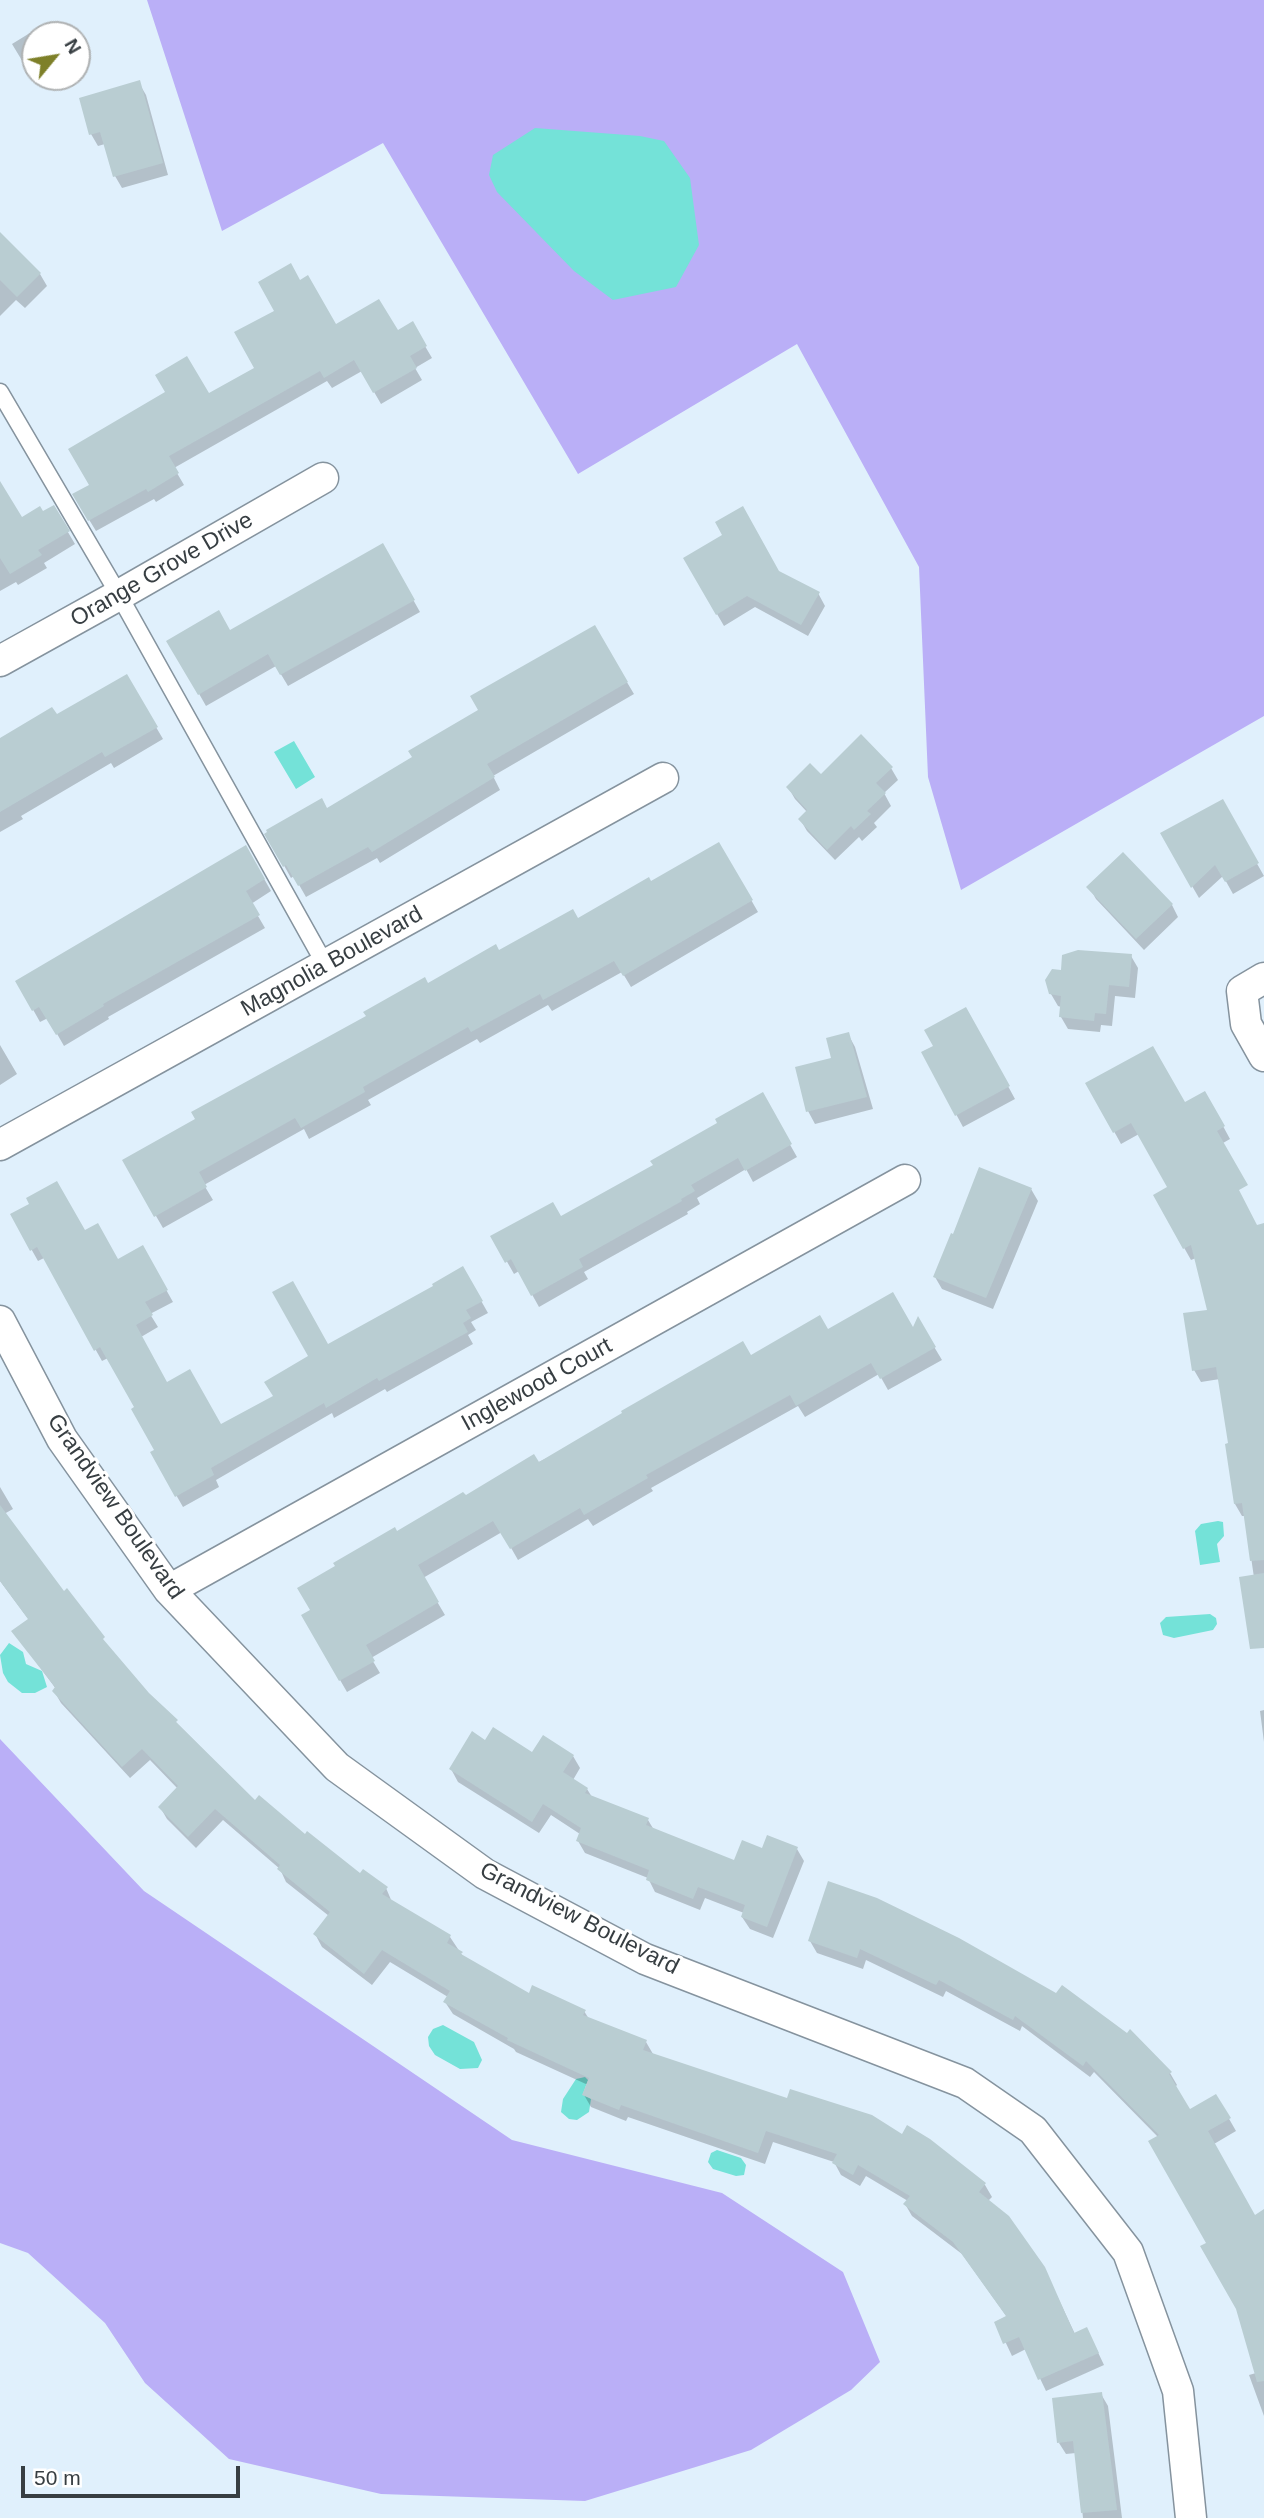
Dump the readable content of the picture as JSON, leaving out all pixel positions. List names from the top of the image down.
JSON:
{
  "streets": {
    "street": [
      "Orange Grove Drive",
      "Magnolia Boulevard",
      "Inglewood Court",
      "Grandview Boulevard"
    ]
  },
  "crossings": [
    ["Inglewood Court", "Grandview Boulevard"]
  ],
  "scale_bar": "50 m",
  "north": "top right"
}
